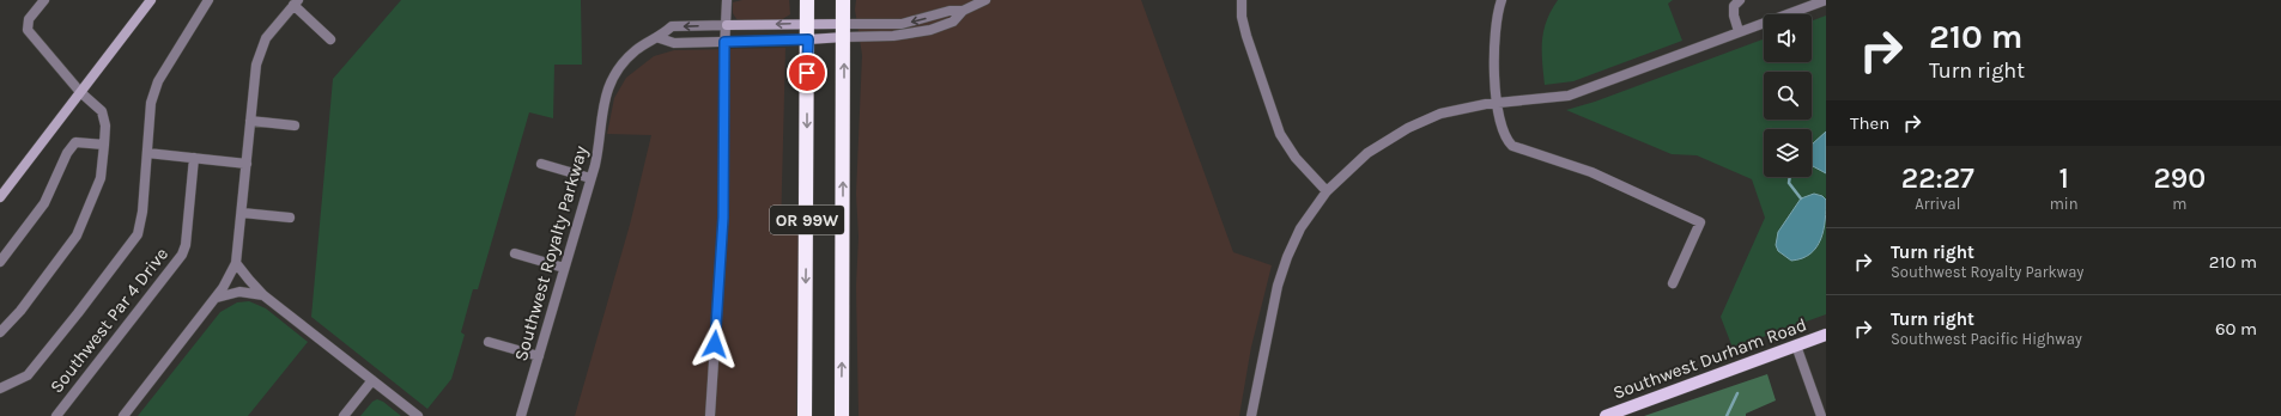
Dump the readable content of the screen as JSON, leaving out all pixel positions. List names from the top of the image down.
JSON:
{
  "streets": {
    "highway": ["OR 99W"],
    "main road": ["Southwest Royalty Parkway", "Southwest Durham Road"],
    "street": ["Southwest Par 4 Drive"]
  },
  "crossings": [
    ["OR 99W", "Southwest Royalty Parkway"]
  ],
  "page": {
    "turn": ["210 m", "Turn right"],
    "then": "Then",
    "eta": [
      "22:27",
      "Arrival",
      "1",
      "min",
      "290",
      "m"
    ],
    "list": [
      {
        "name": "Turn right",
        "note": "Southwest Royalty Parkway",
        "value": "210 m"
      },
      {
        "name": "Turn right",
        "note": "Southwest Pacific Highway",
        "value": "60 m"
      }
    ]
  }
}
